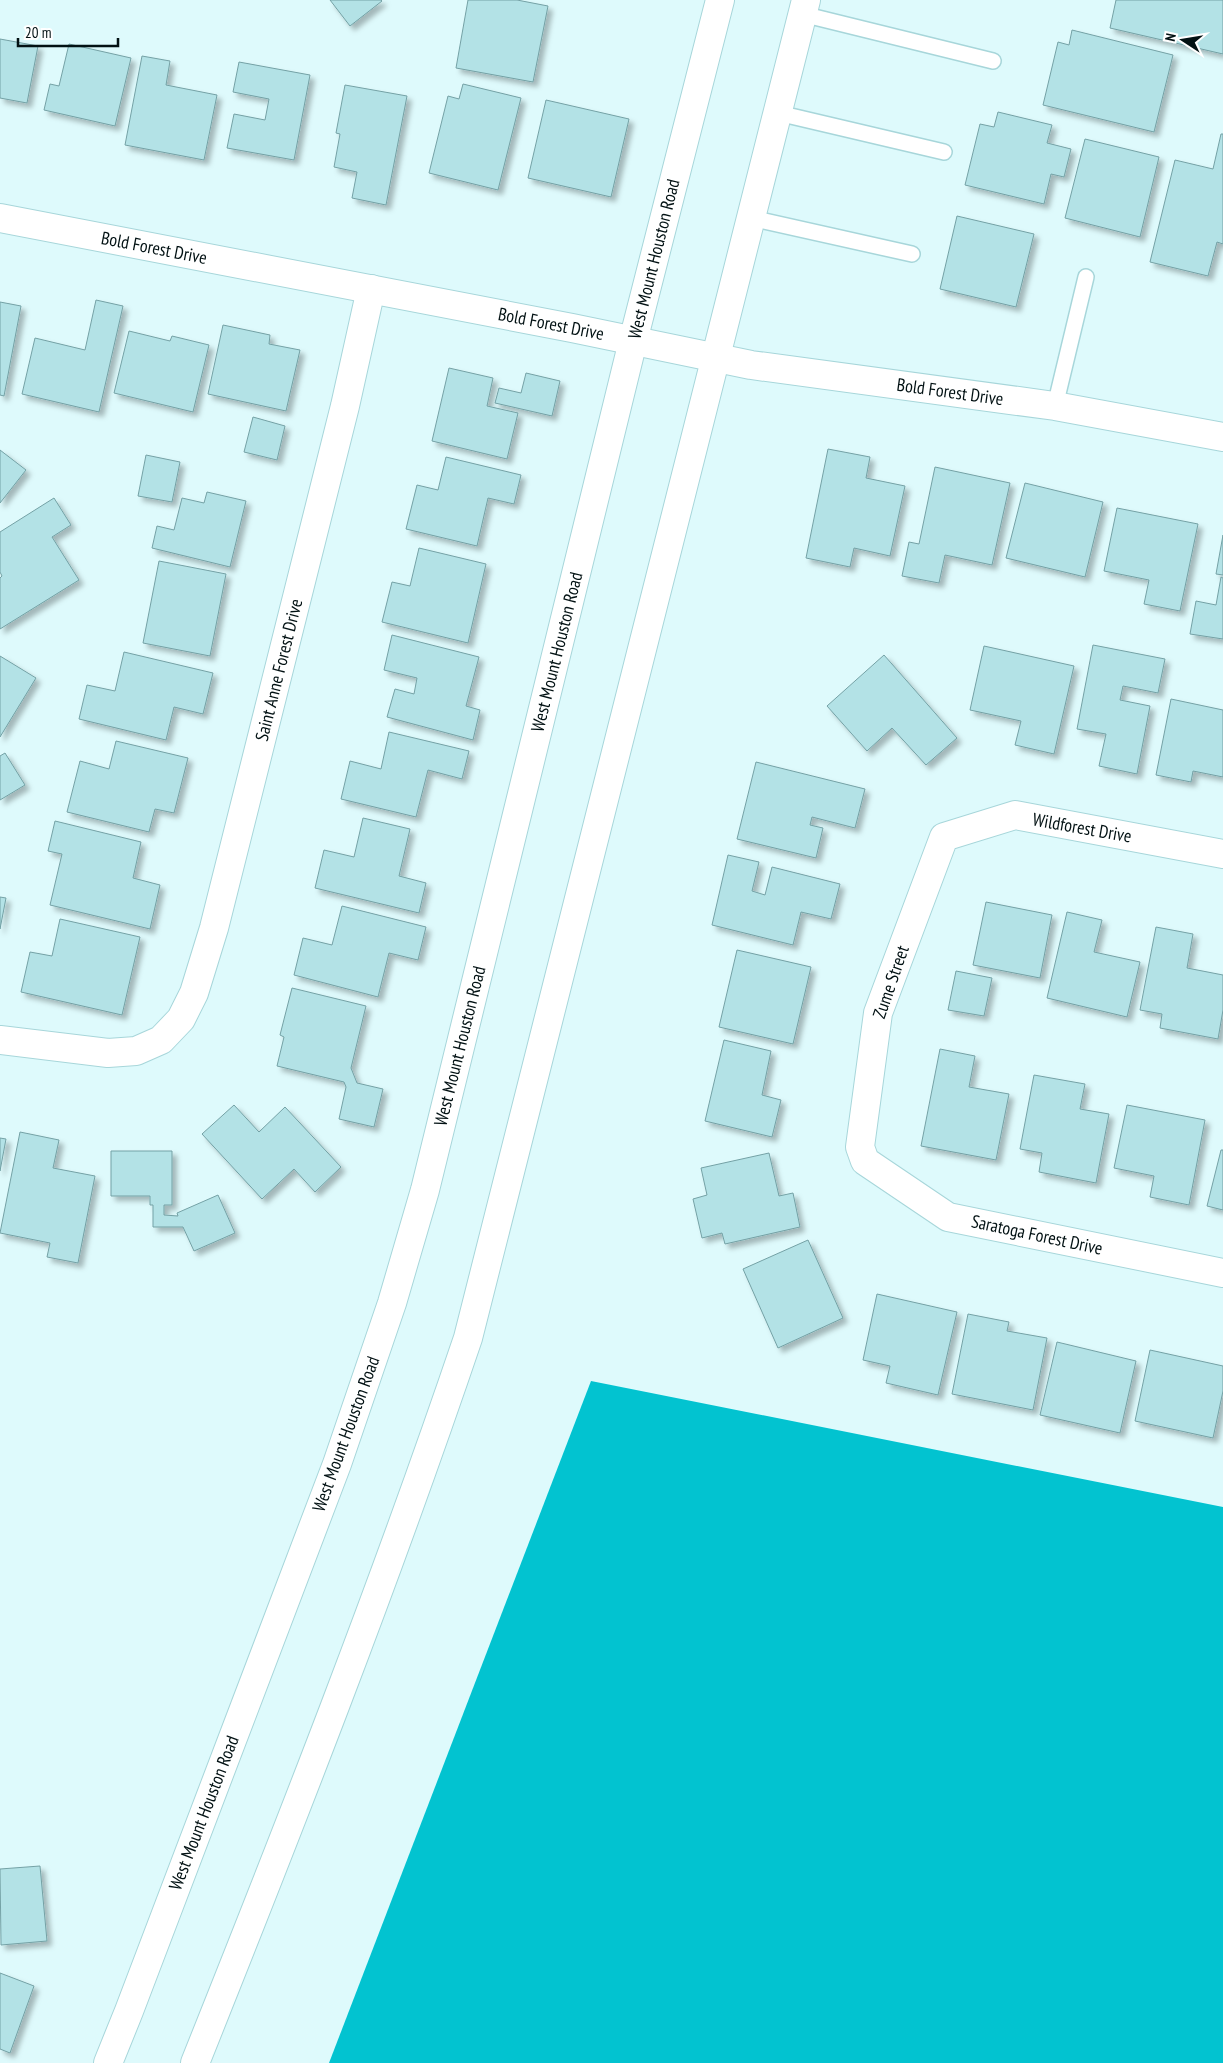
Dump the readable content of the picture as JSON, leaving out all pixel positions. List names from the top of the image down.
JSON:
{
  "streets": {
    "main road": [
      "Bold Forest Drive",
      "West Mount Houston Road",
      "Saint Anne Forest Drive",
      "Wildforest Drive",
      "Zume Street",
      "Saratoga Forest Drive"
    ]
  },
  "crossings": [
    ["Bold Forest Drive", "West Mount Houston Road"],
    ["Bold Forest Drive", "Saint Anne Forest Drive"],
    ["Wildforest Drive", "Zume Street"],
    ["Zume Street", "Saratoga Forest Drive"]
  ],
  "scale_bar": "20 m",
  "north": "left"
}
